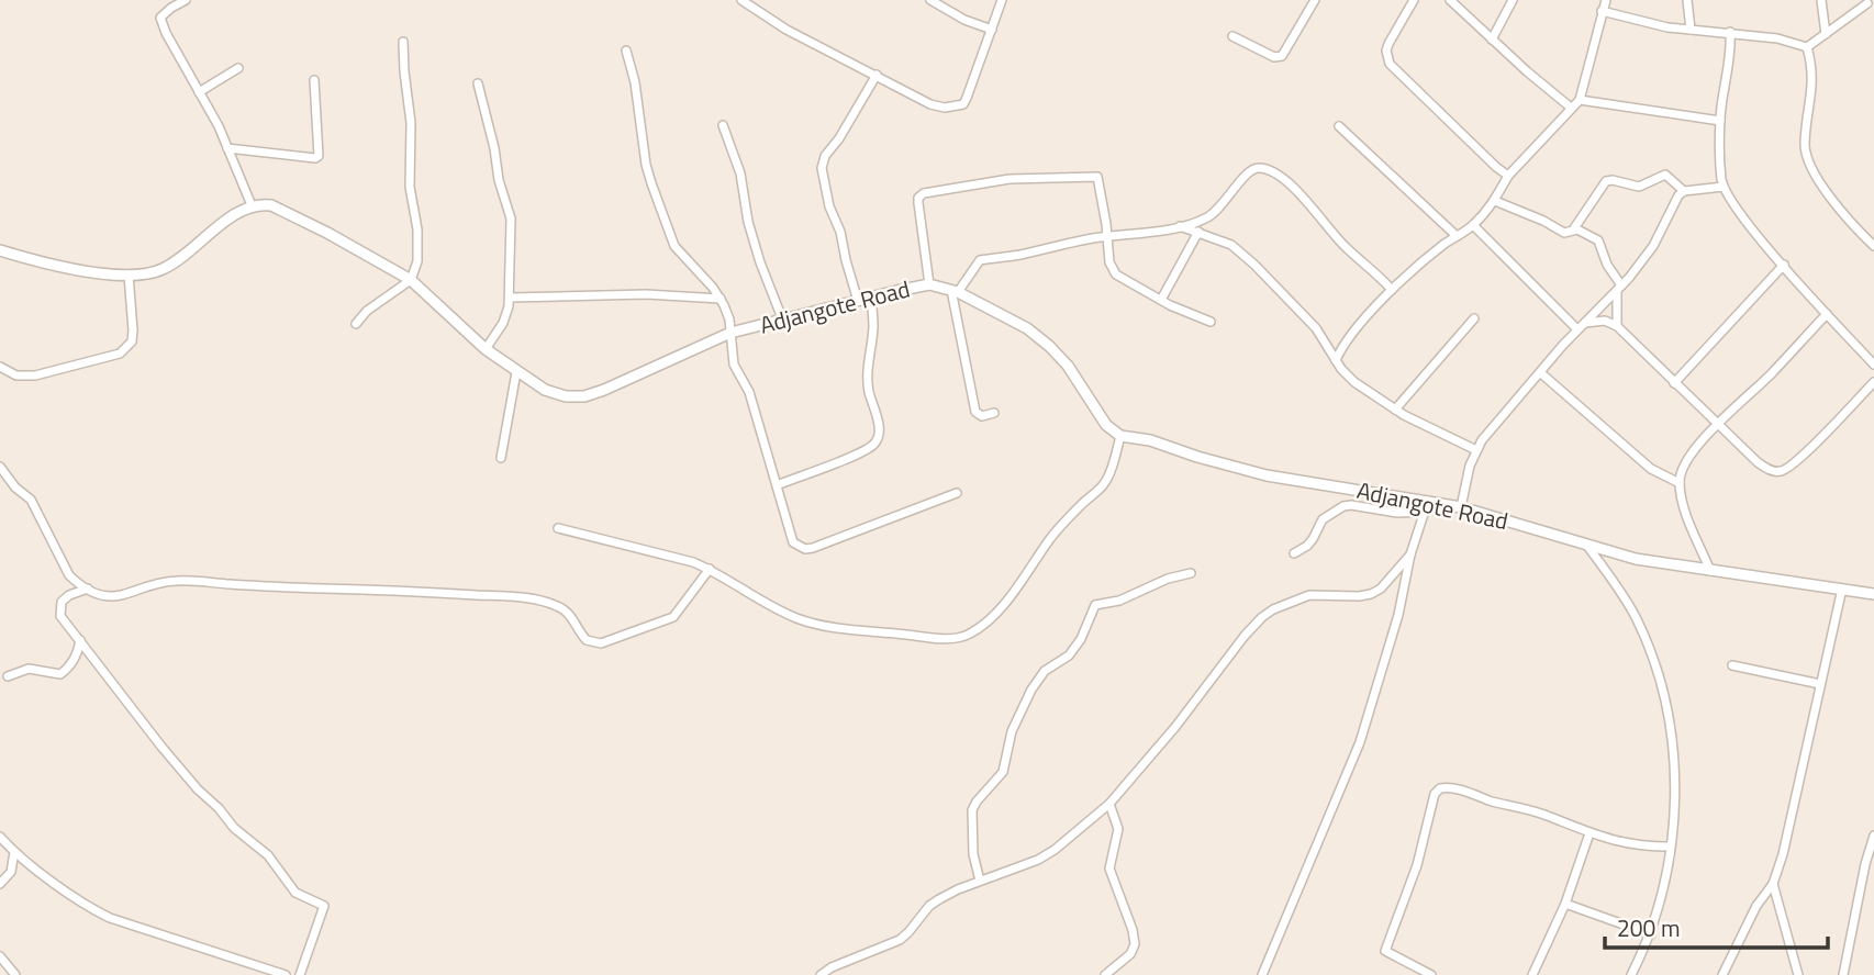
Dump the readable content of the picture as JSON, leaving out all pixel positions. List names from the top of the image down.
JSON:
{
  "streets": {
    "street": ["Adjangote Road"]
  },
  "scale_bar": "200 m"
}
